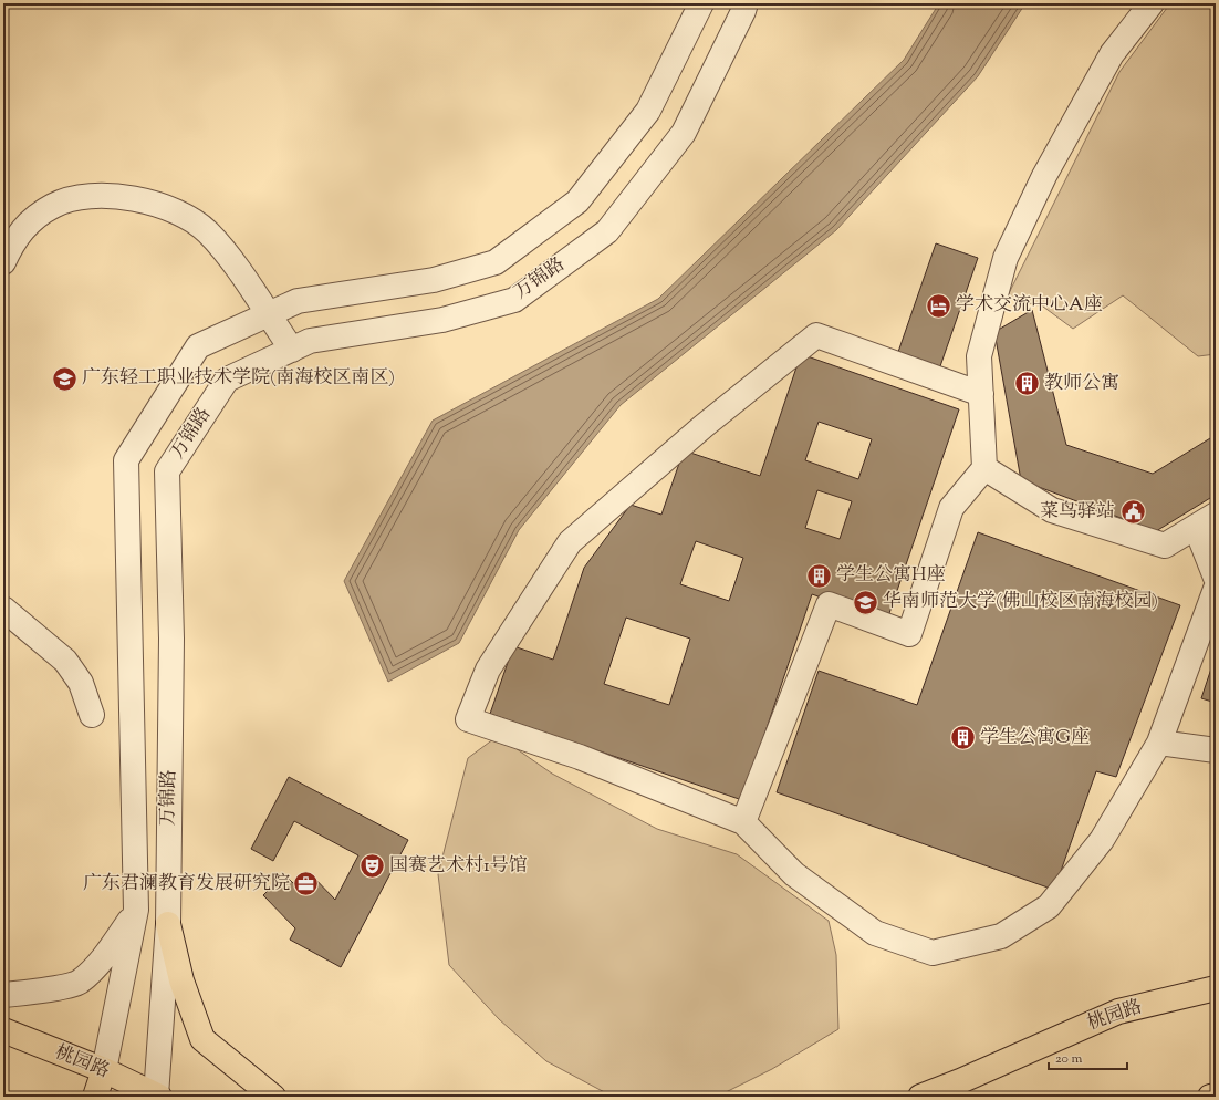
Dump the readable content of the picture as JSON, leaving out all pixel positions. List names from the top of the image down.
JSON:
{
  "streets": {
    "main road": ["桃园路"],
    "street": ["万锦路"]
  },
  "crossings": [
    ["万锦路", "桃园路"]
  ],
  "places": {
    "hotel": ["学术交流中心A座"],
    "school or university": ["广东轻工职业技术学院(南海校区南区)", "华南师范大学(佛山校区南海校园)"],
    "building": ["教师公寓", "学生公寓H座", "学生公寓G座"],
    "public building": ["菜鸟驿站"],
    "theatre": ["国赛艺术村1号馆"],
    "office": ["广东君澜教育发展研究院"]
  },
  "scale_bar": "20 m"
}
